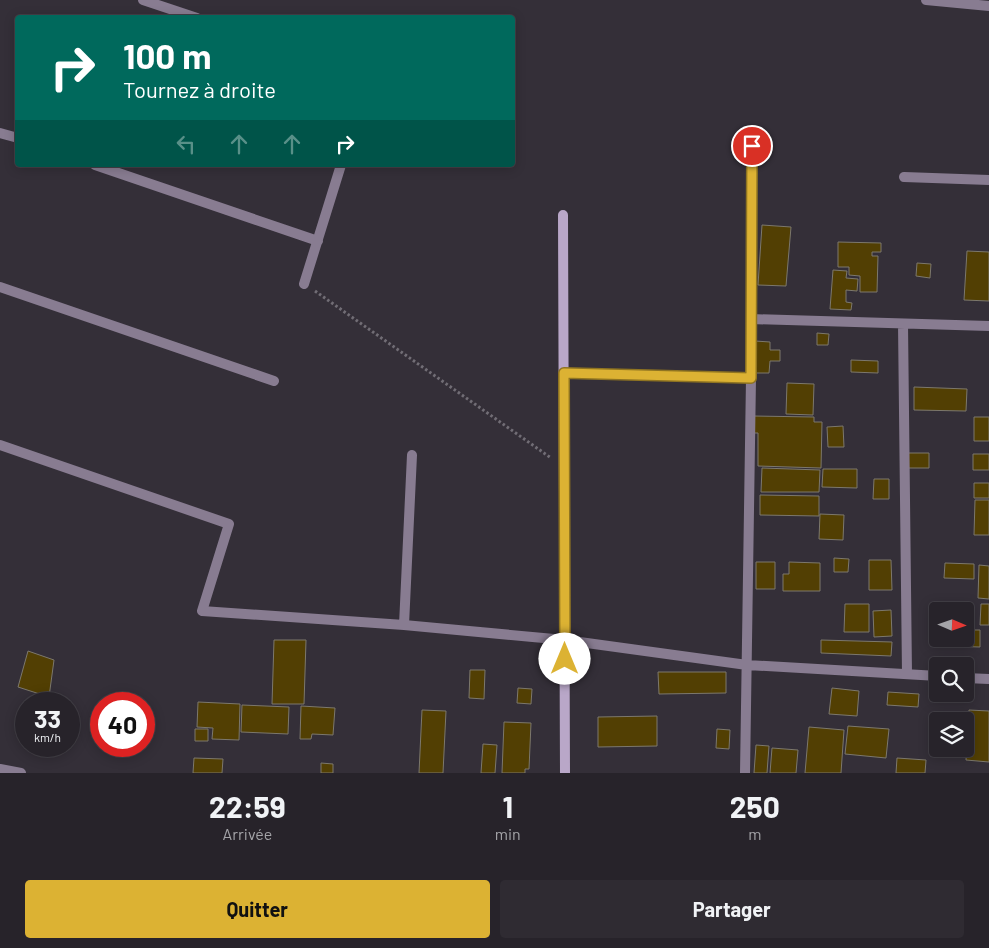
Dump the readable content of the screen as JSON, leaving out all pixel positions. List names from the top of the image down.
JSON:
{
  "north": "right",
  "page": {
    "turn": ["100 m", "Tournez à droite"],
    "speed": "33 km/h",
    "limit": "40",
    "eta": [
      "22:59",
      "Arrivée",
      "1",
      "min",
      "250",
      "m"
    ],
    "buttons": ["Quitter", "Partager"]
  }
}
